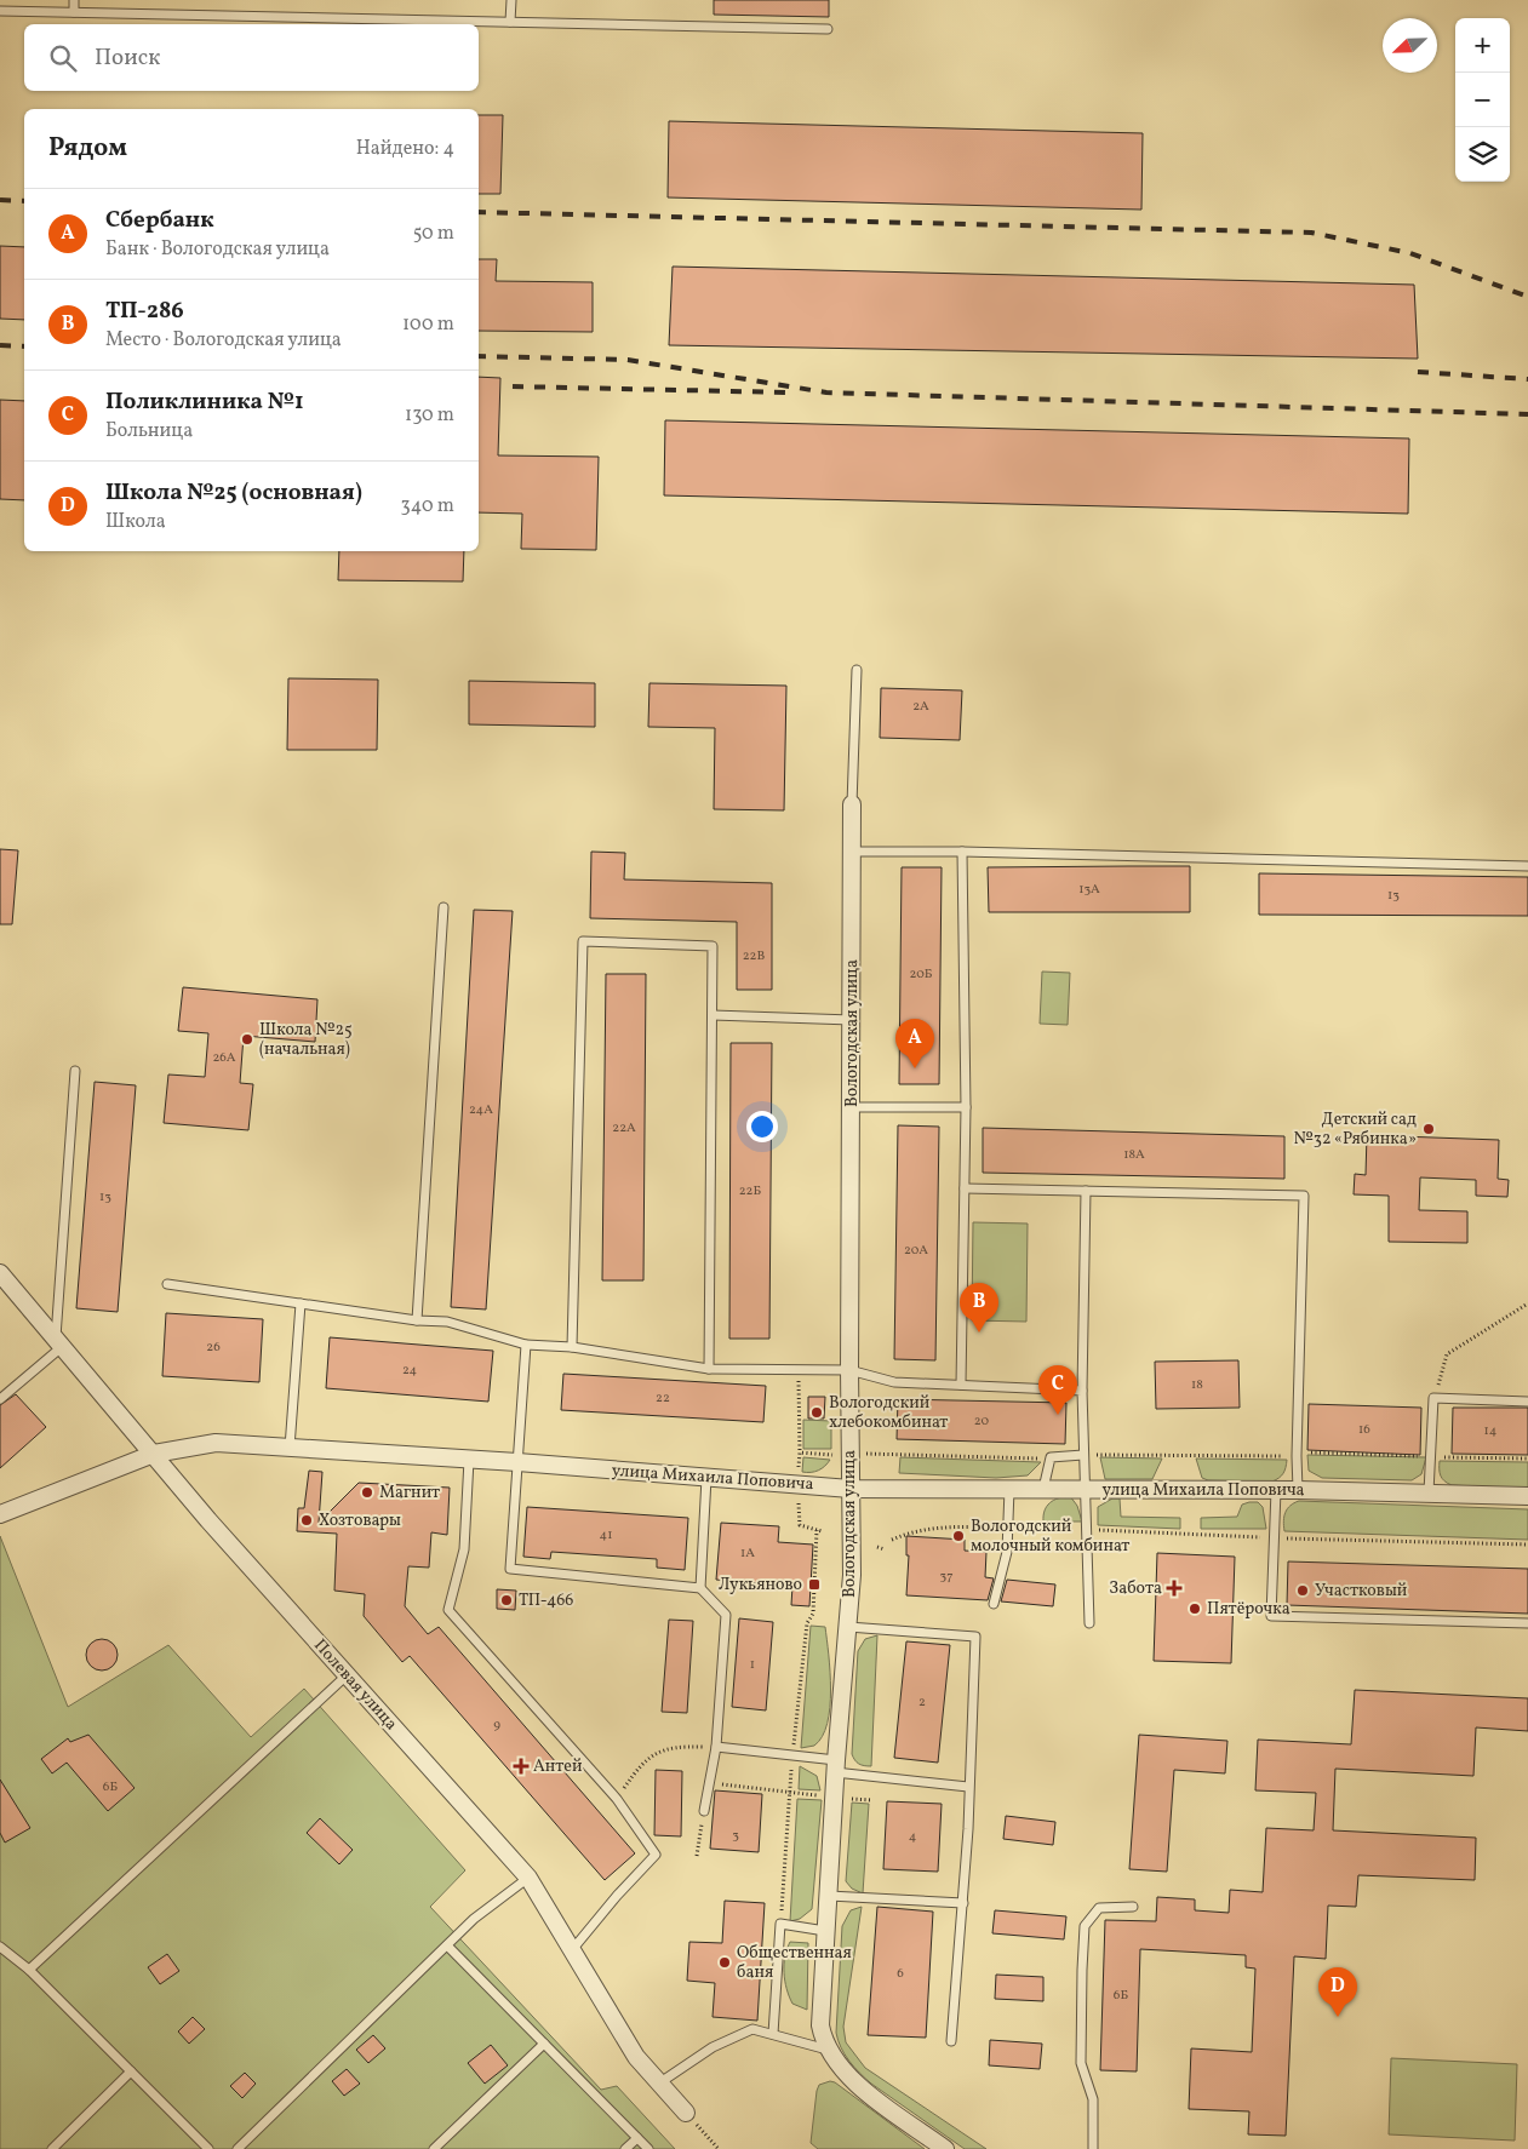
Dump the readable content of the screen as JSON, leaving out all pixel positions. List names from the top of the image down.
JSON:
{
  "streets": {
    "street": ["Вологодская улица", "улица Михаила Поповича", "Полевая улица"]
  },
  "crossings": [
    ["Вологодская улица", "улица Михаила Поповича"],
    ["улица Михаила Поповича", "Полевая улица"]
  ],
  "places": {
    "other": [
      "Школа №25 (начальная)",
      "Детский сад №32 «Рябинка»",
      "Вологодский хлебокомбинат",
      "Магнит",
      "Хозтовары",
      "Вологодский молочный комбинат",
      "Участковый",
      "ТП-466",
      "Пятёрочка",
      "Общественная баня"
    ],
    "transit": ["Лукьяново"],
    "health": ["Забота", "Антей"]
  },
  "house_numbers": [
    "2А",
    "13А",
    "13",
    "22В",
    "20Б",
    "26А",
    "24А",
    "22А",
    "18А",
    "22Б",
    "13",
    "20А",
    "26",
    "24",
    "18",
    "22",
    "20",
    "16",
    "14",
    "41",
    "1А",
    "37",
    "1",
    "2",
    "9",
    "6Б",
    "3",
    "4",
    "6",
    "6Б"
  ],
  "north": "bottom left",
  "page": {
    "map_buttons": ["+", "−"],
    "search": "Поиск",
    "heading": ["Рядом", "Найдено: 4"],
    "list": [
      {
        "mark": "A",
        "name": "Сбербанк",
        "note": "Банк · Вологодская улица",
        "value": "50 m"
      },
      {
        "mark": "B",
        "name": "ТП-286",
        "note": "Место · Вологодская улица",
        "value": "100 m"
      },
      {
        "mark": "C",
        "name": "Поликлиника №1",
        "note": "Больница",
        "value": "130 m"
      },
      {
        "mark": "D",
        "name": "Школа №25 (основная)",
        "note": "Школа",
        "value": "340 m"
      }
    ],
    "pins": [
      "A",
      "B",
      "C",
      "D"
    ]
  }
}
